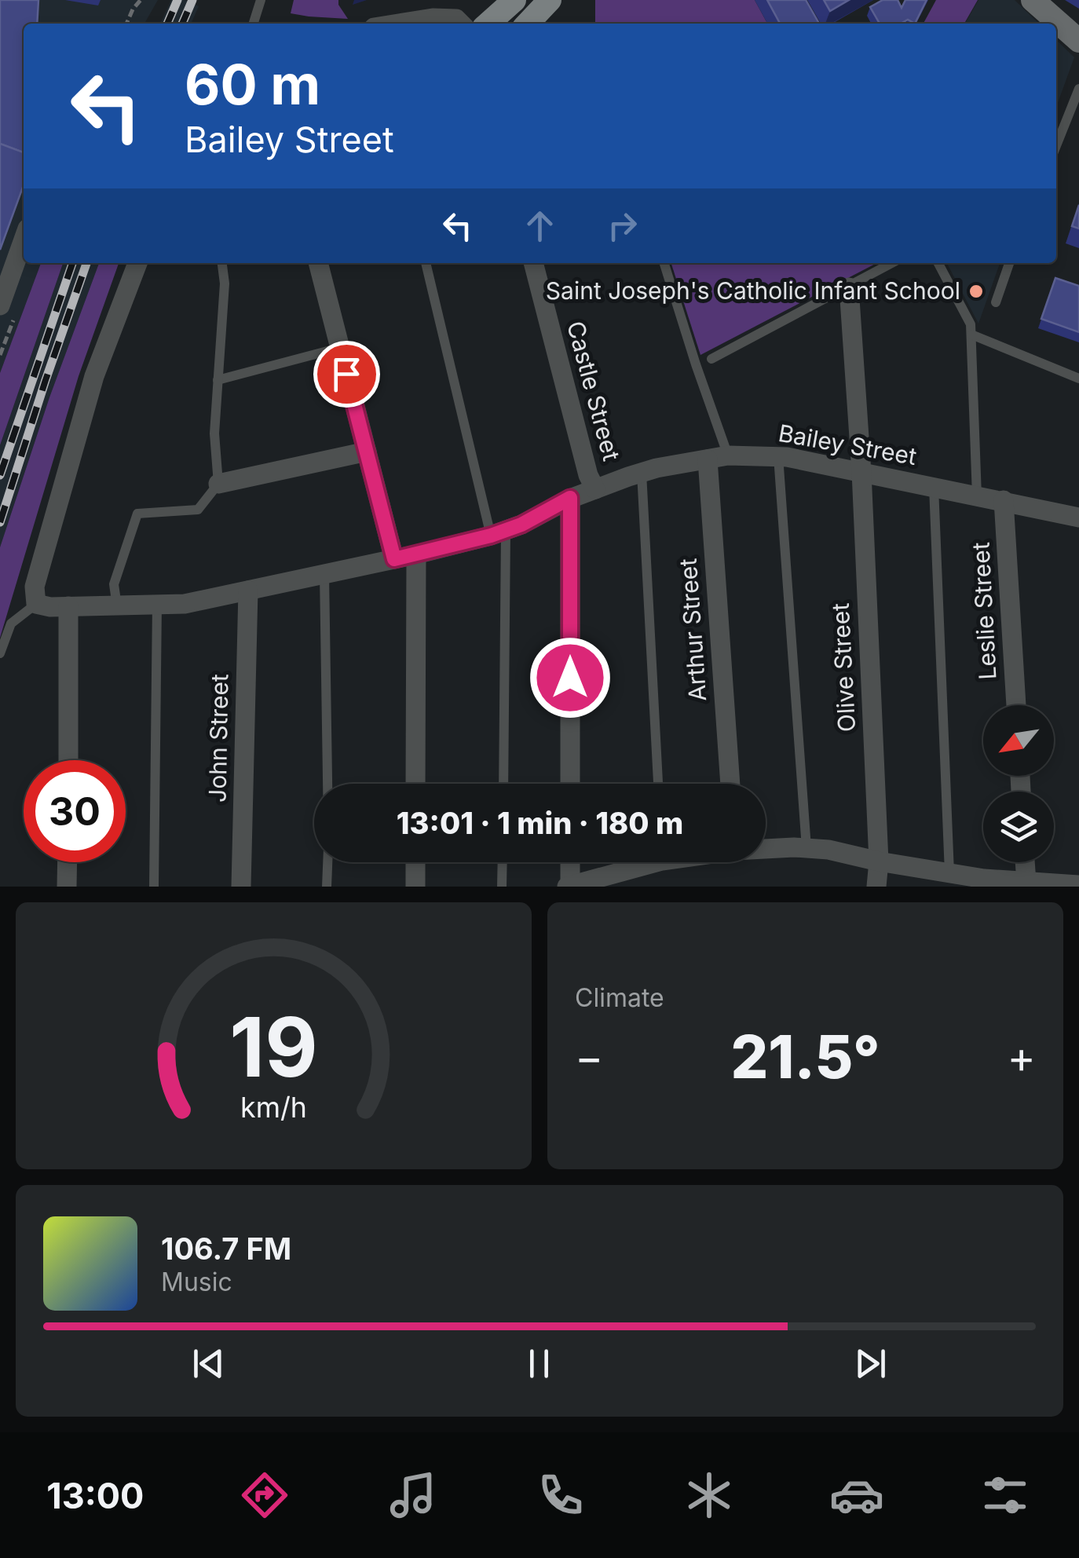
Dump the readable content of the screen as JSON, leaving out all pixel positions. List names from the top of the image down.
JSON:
{
  "streets": {
    "street": [
      "Castle Street",
      "Bailey Street",
      "Leslie Street",
      "Arthur Street",
      "Olive Street",
      "John Street"
    ]
  },
  "crossings": [
    ["Castle Street", "Bailey Street"],
    ["Bailey Street", "Leslie Street"],
    ["Bailey Street", "Arthur Street"],
    ["Bailey Street", "Olive Street"],
    ["Bailey Street", "John Street"]
  ],
  "places": ["Saint Joseph's Catholic Infant School"],
  "north": "bottom left",
  "page": {
    "turn": ["60 m", "Bailey Street"],
    "limit": "30",
    "trip": "13:01 · 1 min · 180 m",
    "tile": "Climate",
    "heat": ["−", "21.5°", "+"],
    "song": ["106.7 FM", "Music"],
    "tabs": "13:00",
    "gauge": ["19", "km/h"]
  }
}
